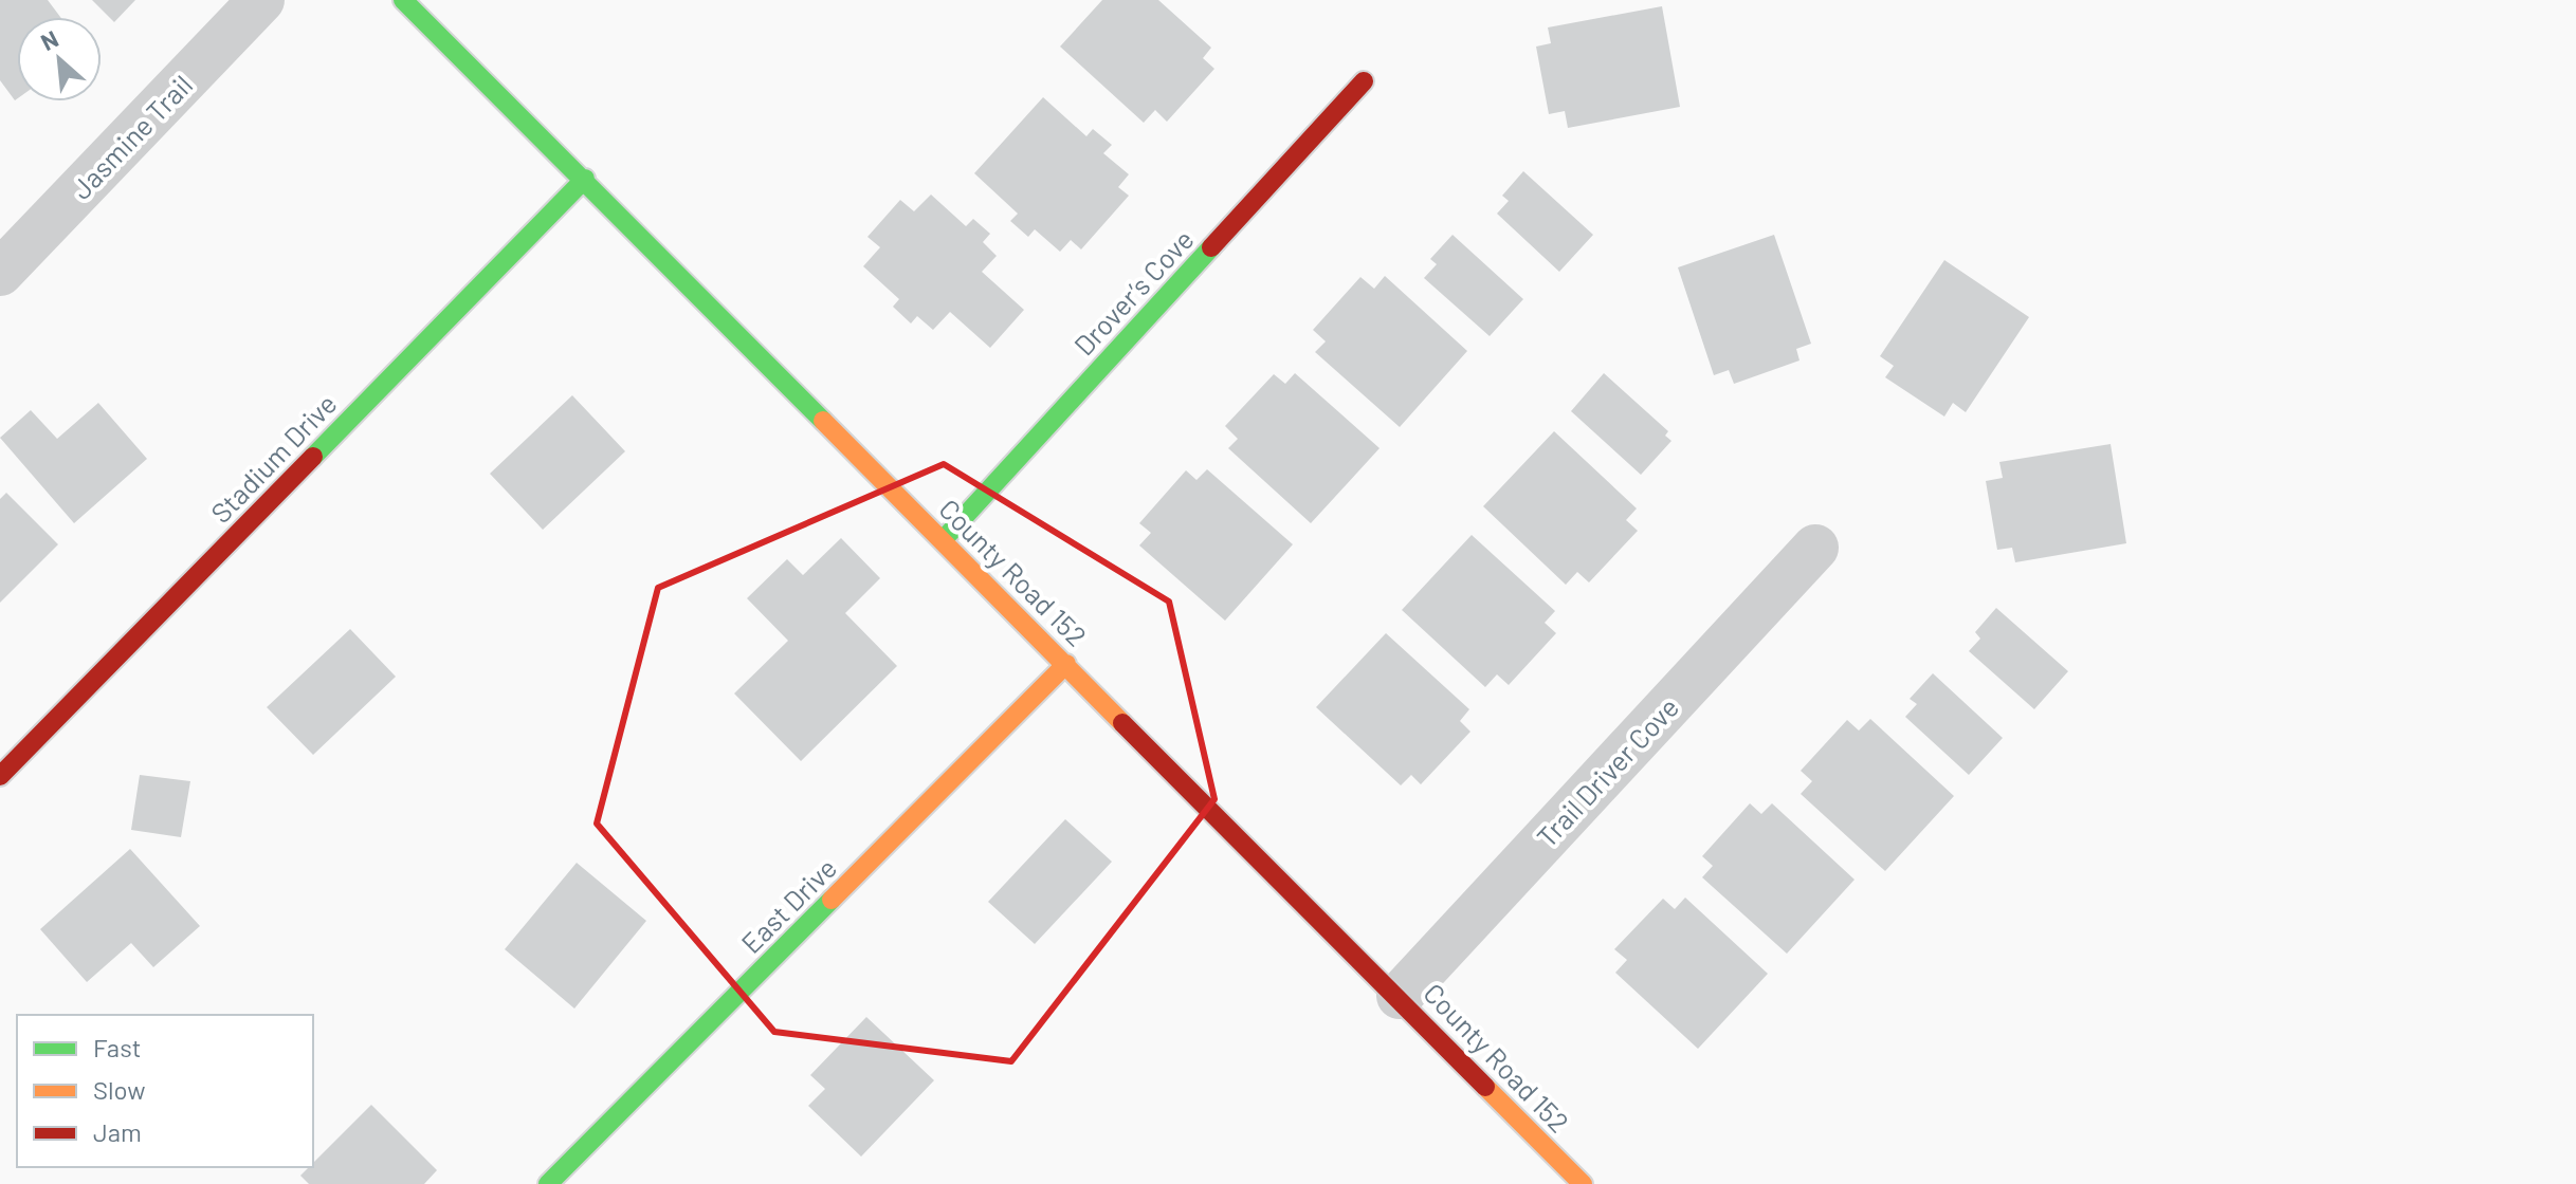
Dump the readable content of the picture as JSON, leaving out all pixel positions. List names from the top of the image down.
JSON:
{
  "streets": {
    "street": [
      "Jasmine Trail",
      "Drover’s Cove",
      "Stadium Drive",
      "County Road 152",
      "Trail Driver Cove",
      "East Drive"
    ]
  },
  "crossings": [
    ["Drover’s Cove", "County Road 152"],
    ["Stadium Drive", "County Road 152"],
    ["County Road 152", "Trail Driver Cove"],
    ["County Road 152", "East Drive"]
  ],
  "legend": ["Fast", "Slow", "Jam"],
  "north": "top left"
}
